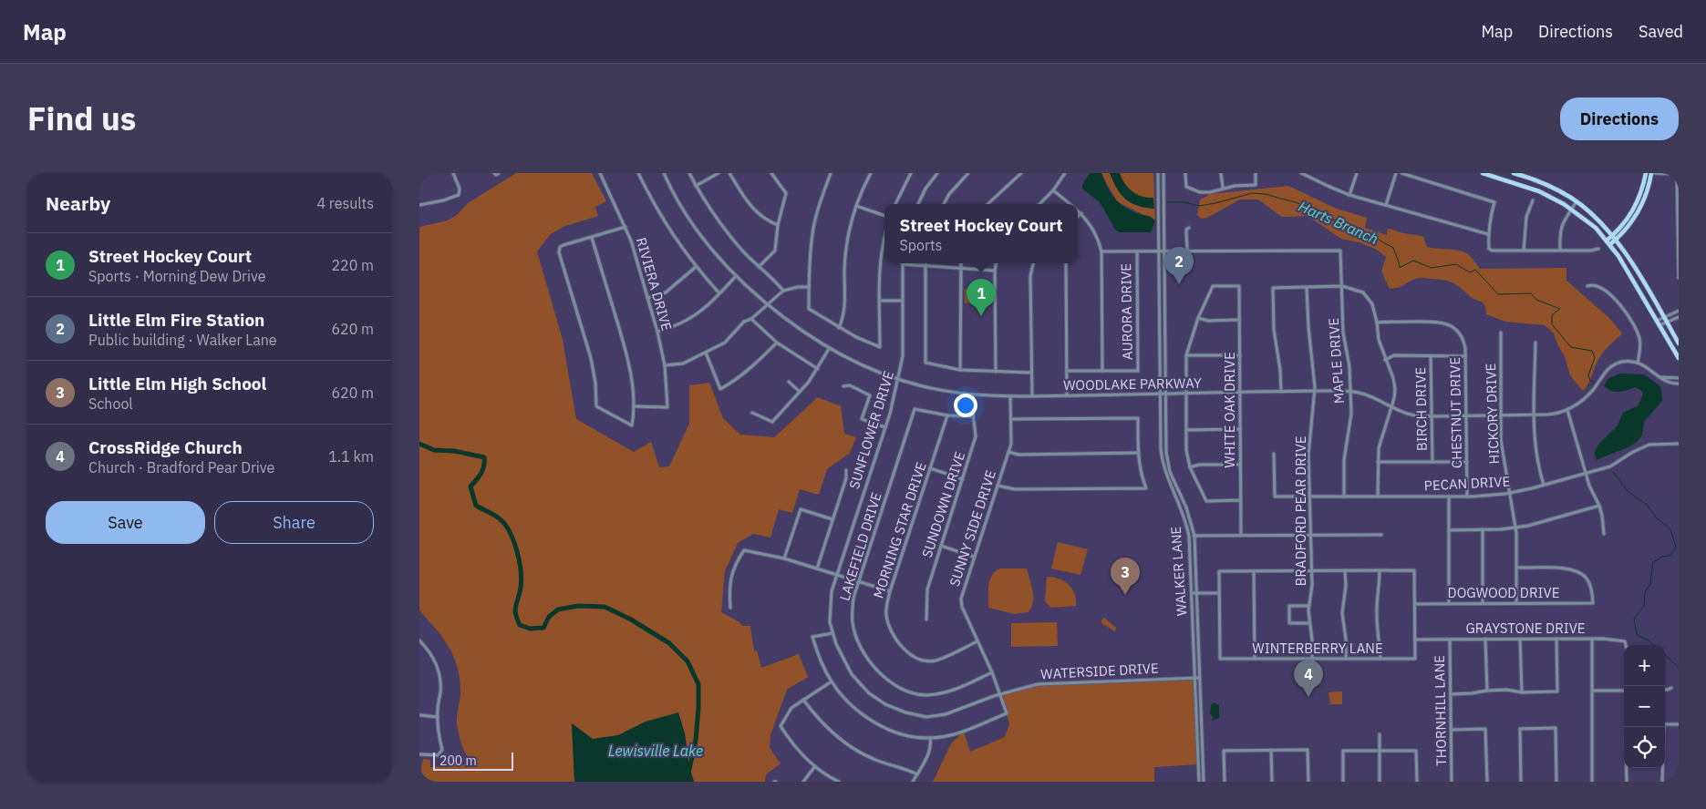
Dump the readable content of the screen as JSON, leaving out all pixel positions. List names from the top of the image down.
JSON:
{
  "streets": {
    "street": [
      "RIVIERA DRIVE",
      "AURORA DRIVE",
      "MAPLE DRIVE",
      "WOODLAKE PARKWAY",
      "BIRCH DRIVE",
      "WHITE OAK DRIVE",
      "CHESTNUT DRIVE",
      "HICKORY DRIVE",
      "SUNFLOWER DRIVE",
      "PECAN DRIVE",
      "SUNDOWN DRIVE",
      "BRADFORD PEAR DRIVE",
      "SUNNY SIDE DRIVE",
      "MORNING STAR DRIVE",
      "LAKEFIELD DRIVE",
      "WALKER LANE",
      "DOGWOOD DRIVE",
      "GRAYSTONE DRIVE",
      "WINTERBERRY LANE",
      "WATERSIDE DRIVE",
      "THORNHILL LANE"
    ]
  },
  "crossings": [
    ["MAPLE DRIVE", "WOODLAKE PARKWAY"],
    ["MAPLE DRIVE", "PECAN DRIVE"],
    ["WOODLAKE PARKWAY", "BIRCH DRIVE"],
    ["WOODLAKE PARKWAY", "WHITE OAK DRIVE"],
    ["WOODLAKE PARKWAY", "CHESTNUT DRIVE"],
    ["WOODLAKE PARKWAY", "HICKORY DRIVE"],
    ["WOODLAKE PARKWAY", "SUNFLOWER DRIVE"],
    ["WOODLAKE PARKWAY", "SUNDOWN DRIVE"],
    ["WOODLAKE PARKWAY", "BRADFORD PEAR DRIVE"],
    ["WOODLAKE PARKWAY", "SUNNY SIDE DRIVE"],
    ["WOODLAKE PARKWAY", "WALKER LANE"],
    ["CHESTNUT DRIVE", "PECAN DRIVE"],
    ["HICKORY DRIVE", "PECAN DRIVE"],
    ["HICKORY DRIVE", "DOGWOOD DRIVE"],
    ["SUNFLOWER DRIVE", "WATERSIDE DRIVE"],
    ["PECAN DRIVE", "BRADFORD PEAR DRIVE"],
    ["BRADFORD PEAR DRIVE", "WINTERBERRY LANE"],
    ["SUNNY SIDE DRIVE", "MORNING STAR DRIVE"],
    ["SUNNY SIDE DRIVE", "LAKEFIELD DRIVE"],
    ["SUNNY SIDE DRIVE", "WATERSIDE DRIVE"],
    ["MORNING STAR DRIVE", "LAKEFIELD DRIVE"],
    ["WALKER LANE", "WATERSIDE DRIVE"],
    ["GRAYSTONE DRIVE", "WINTERBERRY LANE"],
    ["GRAYSTONE DRIVE", "THORNHILL LANE"]
  ],
  "water": ["Harts Branch", "Lewisville Lake"],
  "scale_bar": "200 m",
  "page": {
    "header": "Map",
    "nav": ["Map", "Directions", "Saved"],
    "title": "Find us",
    "buttons": [
      "Directions",
      ["Save", "Share"]
    ],
    "heading": ["Nearby", "4 results"],
    "popup": ["Street Hockey Court", "Sports"],
    "list": [
      {
        "mark": "1",
        "name": "Street Hockey Court",
        "note": "Sports · Morning Dew Drive",
        "value": "220 m"
      },
      {
        "mark": "2",
        "name": "Little Elm Fire Station",
        "note": "Public building · Walker Lane",
        "value": "620 m"
      },
      {
        "mark": "3",
        "name": "Little Elm High School",
        "note": "School",
        "value": "620 m"
      },
      {
        "mark": "4",
        "name": "CrossRidge Church",
        "note": "Church · Bradford Pear Drive",
        "value": "1.1 km"
      }
    ],
    "pins": [
      "2",
      "1",
      "3",
      "4"
    ],
    "map_buttons": ["+", "−"],
    "scale": "200 m"
  }
}
